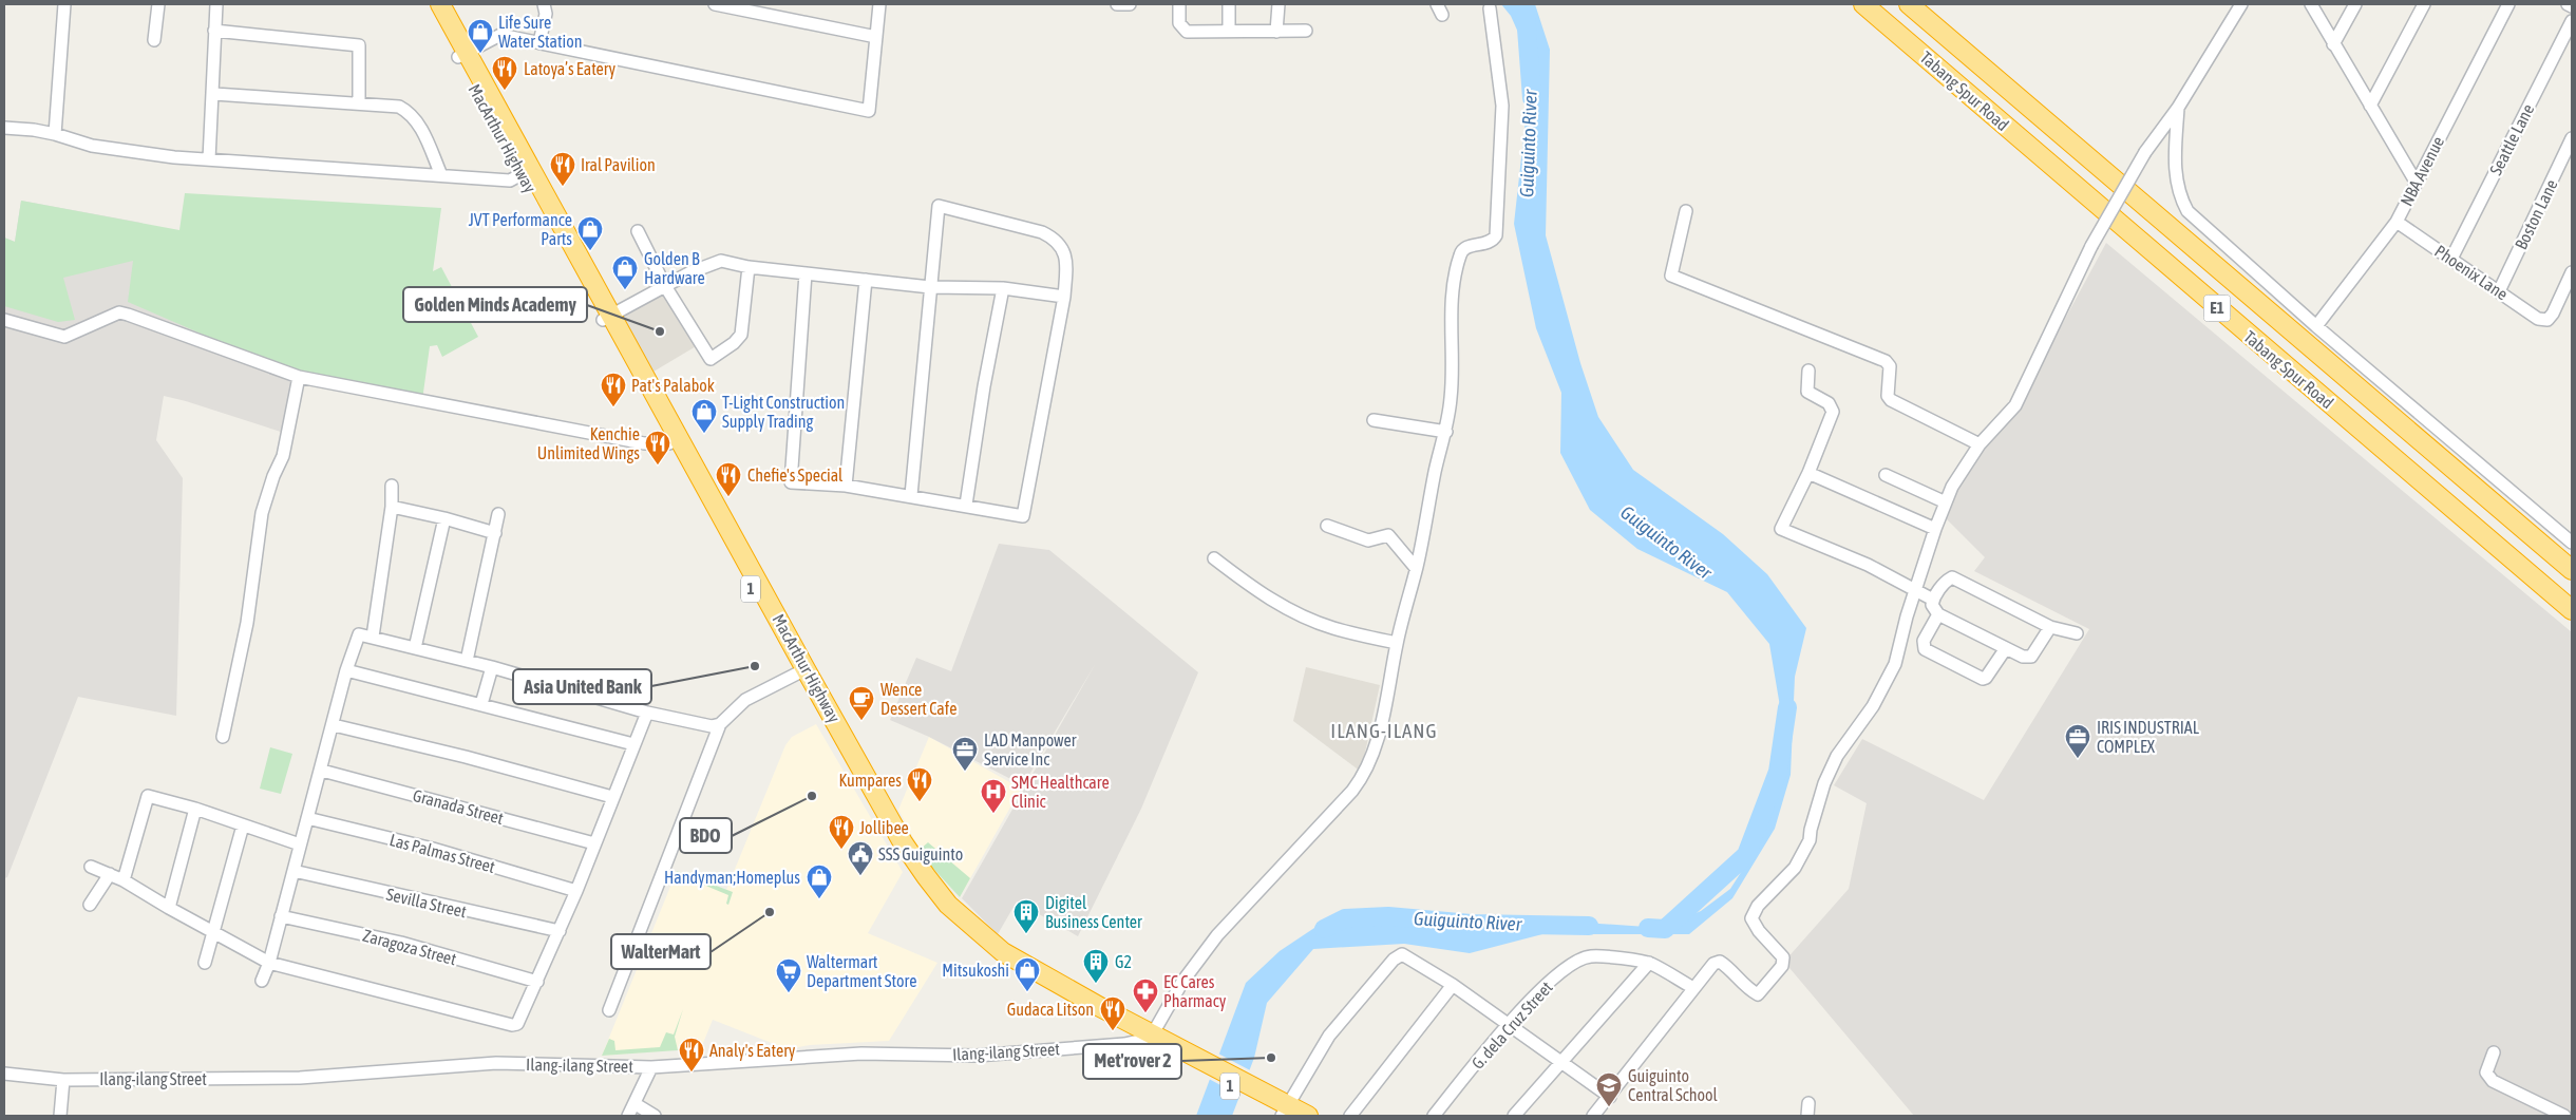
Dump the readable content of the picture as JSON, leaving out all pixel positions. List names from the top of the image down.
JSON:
{
  "streets": {
    "highway": [
      "Tabang Spur Road",
      "MacArthur Highway",
      "E1",
      "1"
    ],
    "street": [
      "Seattle Lane",
      "NBA Avenue",
      "Boston Lane",
      "Phoenix Lane",
      "Granada Street",
      "Las Palmas Street",
      "Sevilla Street",
      "Zaragoza Street",
      "G. dela Cruz Street",
      "Ilang-ilang Street"
    ]
  },
  "crossings": [
    ["MacArthur Highway", "Ilang-ilang Street"],
    ["Seattle Lane", "Phoenix Lane"],
    ["NBA Avenue", "Phoenix Lane"],
    ["Boston Lane", "Phoenix Lane"]
  ],
  "districts": ["ILANG-ILANG"],
  "water": ["Guiguinto River"],
  "places": {
    "shop": [
      "Life Sure Water Station",
      "JVT Performance Parts",
      "Golden B Hardware",
      "T-Light Construction Supply Trading",
      "Handyman;Homeplus",
      "Mitsukoshi"
    ],
    "restaurant": [
      "Latoya’s Eatery",
      "Iral Pavilion",
      "Pat's Palabok",
      "Kenchie Unlimited Wings",
      "Chefie's Special",
      "Kumpares",
      "Jollibee",
      "Gudaca Litson",
      "Analy's Eatery"
    ],
    "other": [
      "Golden Minds Academy",
      "Asia United Bank",
      "BDO",
      "WalterMart",
      "Met'rover 2"
    ],
    "cafe": ["Wence Dessert Cafe"],
    "office": ["IRIS INDUSTRIAL COMPLEX", "LAD Manpower Service Inc"],
    "hospital": ["SMC Healthcare Clinic"],
    "public building": ["SSS Guiguinto"],
    "building": ["Digitel Business Center", "G2"],
    "supermarket": ["Waltermart Department Store"],
    "pharmacy": ["EC Cares Pharmacy"],
    "school or university": ["Guiguinto Central School"]
  }
}
